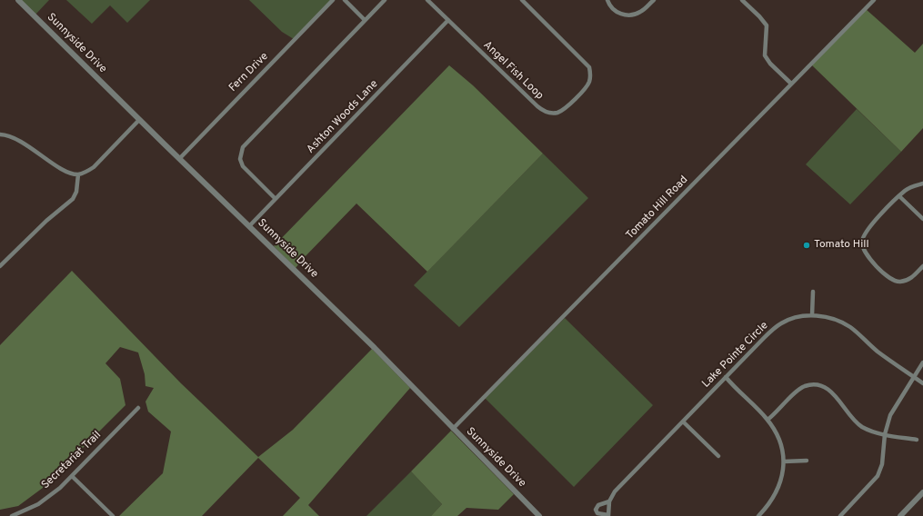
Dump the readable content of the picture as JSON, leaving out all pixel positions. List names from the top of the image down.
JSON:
{
  "streets": {
    "street": [
      "Sunnyside Drive",
      "Angel Fish Loop",
      "Fern Drive",
      "Ashton Woods Lane",
      "Tomato Hill Road",
      "Lake Pointe Circle",
      "Secretariat Trail"
    ]
  },
  "crossings": [
    ["Sunnyside Drive", "Fern Drive"],
    ["Sunnyside Drive", "Ashton Woods Lane"],
    ["Sunnyside Drive", "Tomato Hill Road"],
    ["Angel Fish Loop", "Ashton Woods Lane"]
  ],
  "places": ["Tomato Hill"]
}
